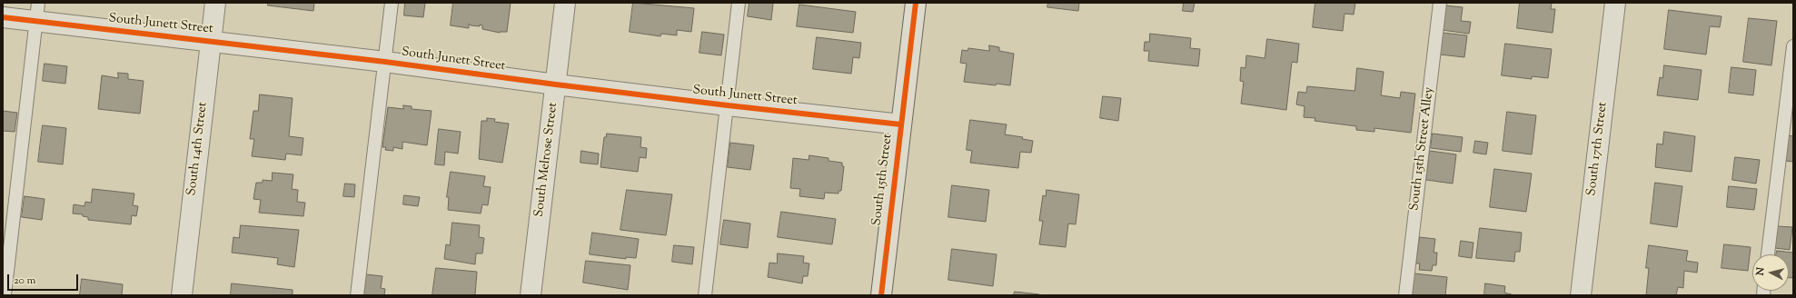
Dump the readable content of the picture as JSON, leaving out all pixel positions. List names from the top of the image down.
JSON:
{
  "streets": {
    "street": [
      "South Junett Street",
      "South 14th Street",
      "South 17th Street",
      "South Melrose Street",
      "South 15th Street"
    ],
    "lane": ["South 15th Street Alley"]
  },
  "crossings": [
    ["South Junett Street", "South 14th Street"],
    ["South Junett Street", "South Melrose Street"],
    ["South Junett Street", "South 15th Street"]
  ],
  "scale_bar": "20 m",
  "north": "left"
}
